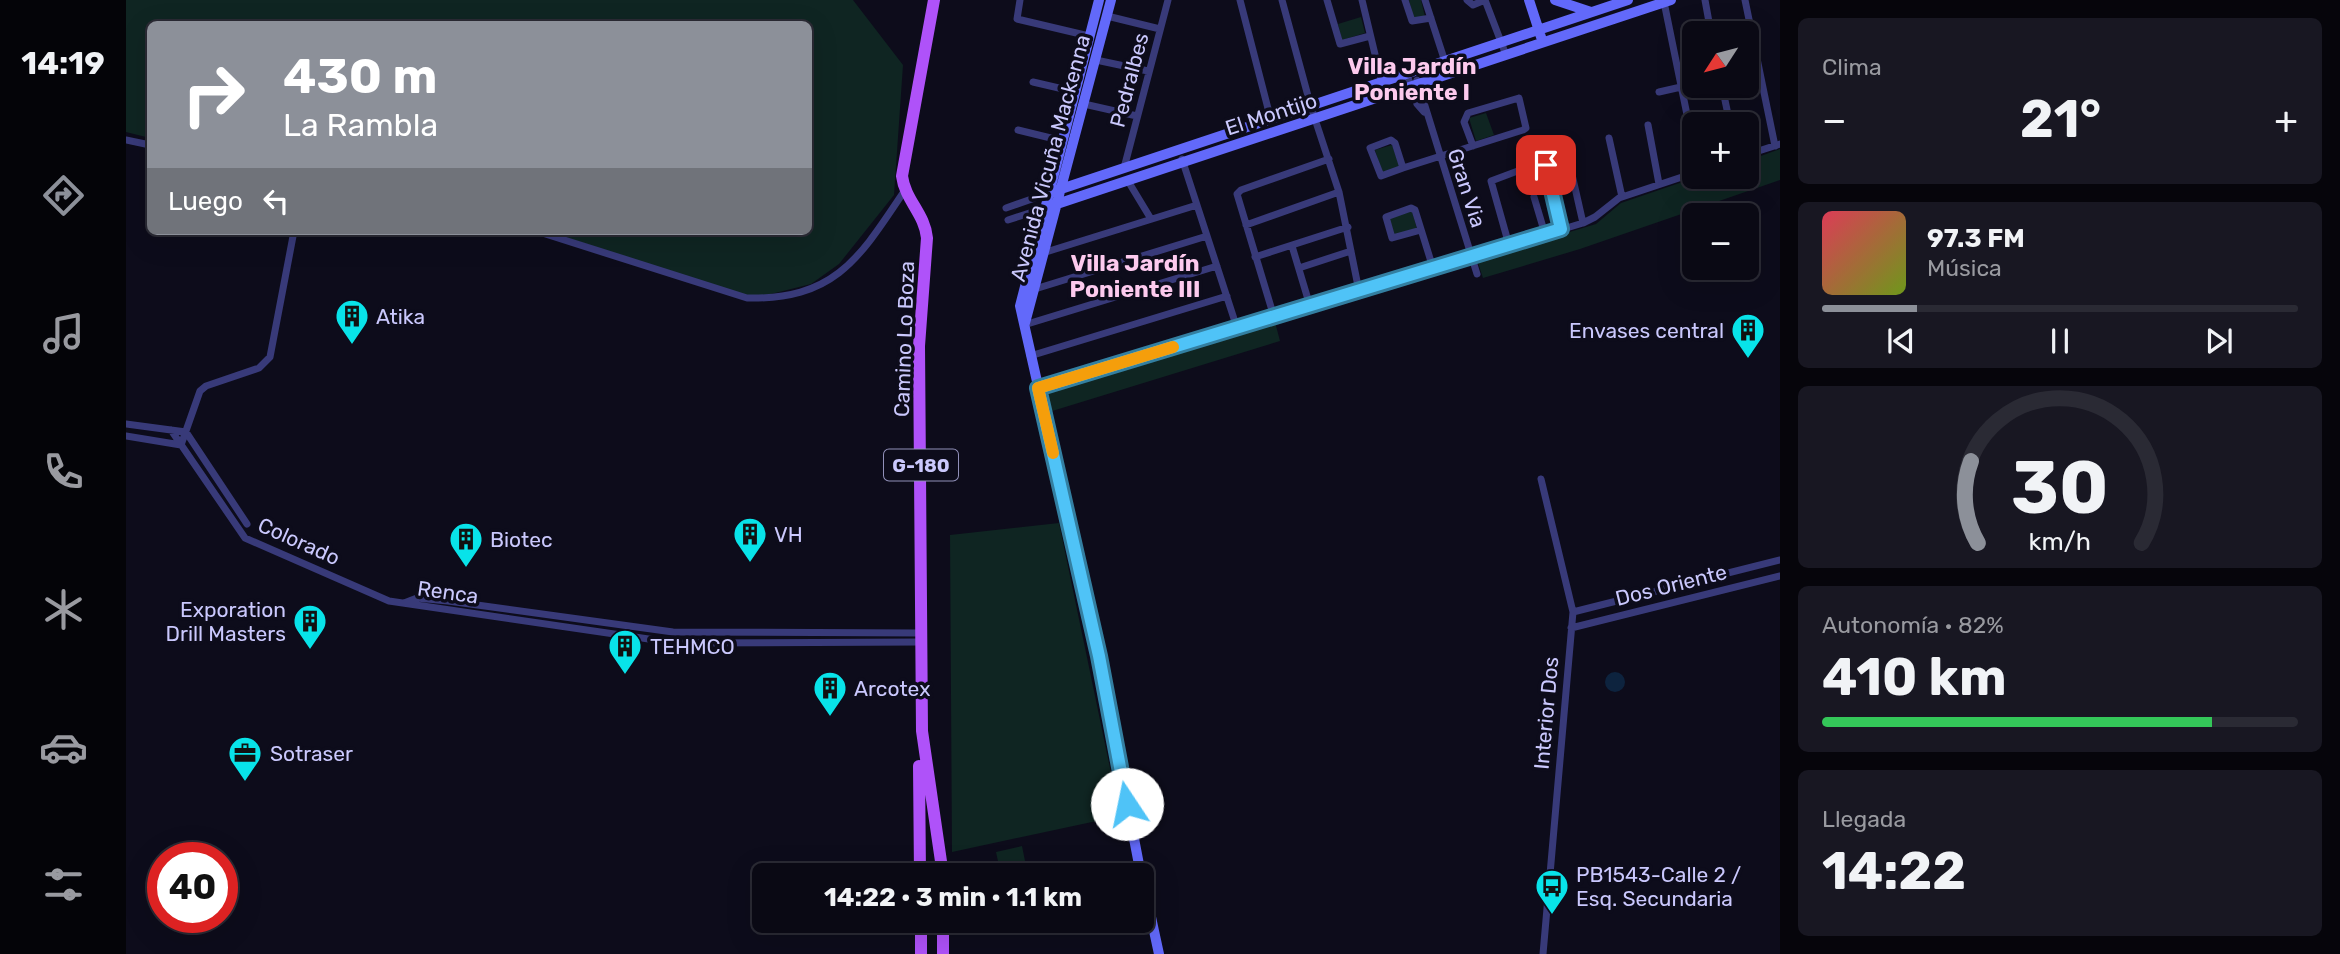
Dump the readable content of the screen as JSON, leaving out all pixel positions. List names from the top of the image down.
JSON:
{
  "streets": {
    "main road": ["Camino Lo Boza", "G-180"],
    "street": [
      "Pedralbes",
      "El Montijo",
      "Avenida Vicuña Mackenna",
      "Gran Via",
      "Colorado",
      "Dos Oriente",
      "Renca",
      "Interior Dos"
    ]
  },
  "crossings": [
    ["Pedralbes", "El Montijo"],
    ["El Montijo", "Avenida Vicuña Mackenna"],
    ["El Montijo", "Gran Via"],
    ["Camino Lo Boza", "Renca"],
    ["Colorado", "Renca"],
    ["Dos Oriente", "Interior Dos"]
  ],
  "districts": ["Villa Jardín Poniente I", "Villa Jardín Poniente III"],
  "places": {
    "building": [
      "Atika",
      "Envases central",
      "VH",
      "Biotec",
      "Exporation Drill Masters",
      "TEHMCO",
      "Arcotex"
    ],
    "office": ["Sotraser"],
    "bus stop": ["PB1543-Calle 2 / Esq. Secundaria"]
  },
  "north": "bottom left",
  "page": {
    "tabs": "14:19",
    "tile": [
      "Clima",
      ["Autonomía · 82%", "410 km"],
      ["Llegada", "14:22"]
    ],
    "map_buttons": ["+", "−"],
    "turn": ["430 m", "La Rambla"],
    "heat": ["−", "21°", "+"],
    "then": "Luego",
    "song": ["97.3 FM", "Música"],
    "limit": "40",
    "trip": "14:22 · 3 min · 1.1 km",
    "gauge": ["30", "km/h"]
  }
}
